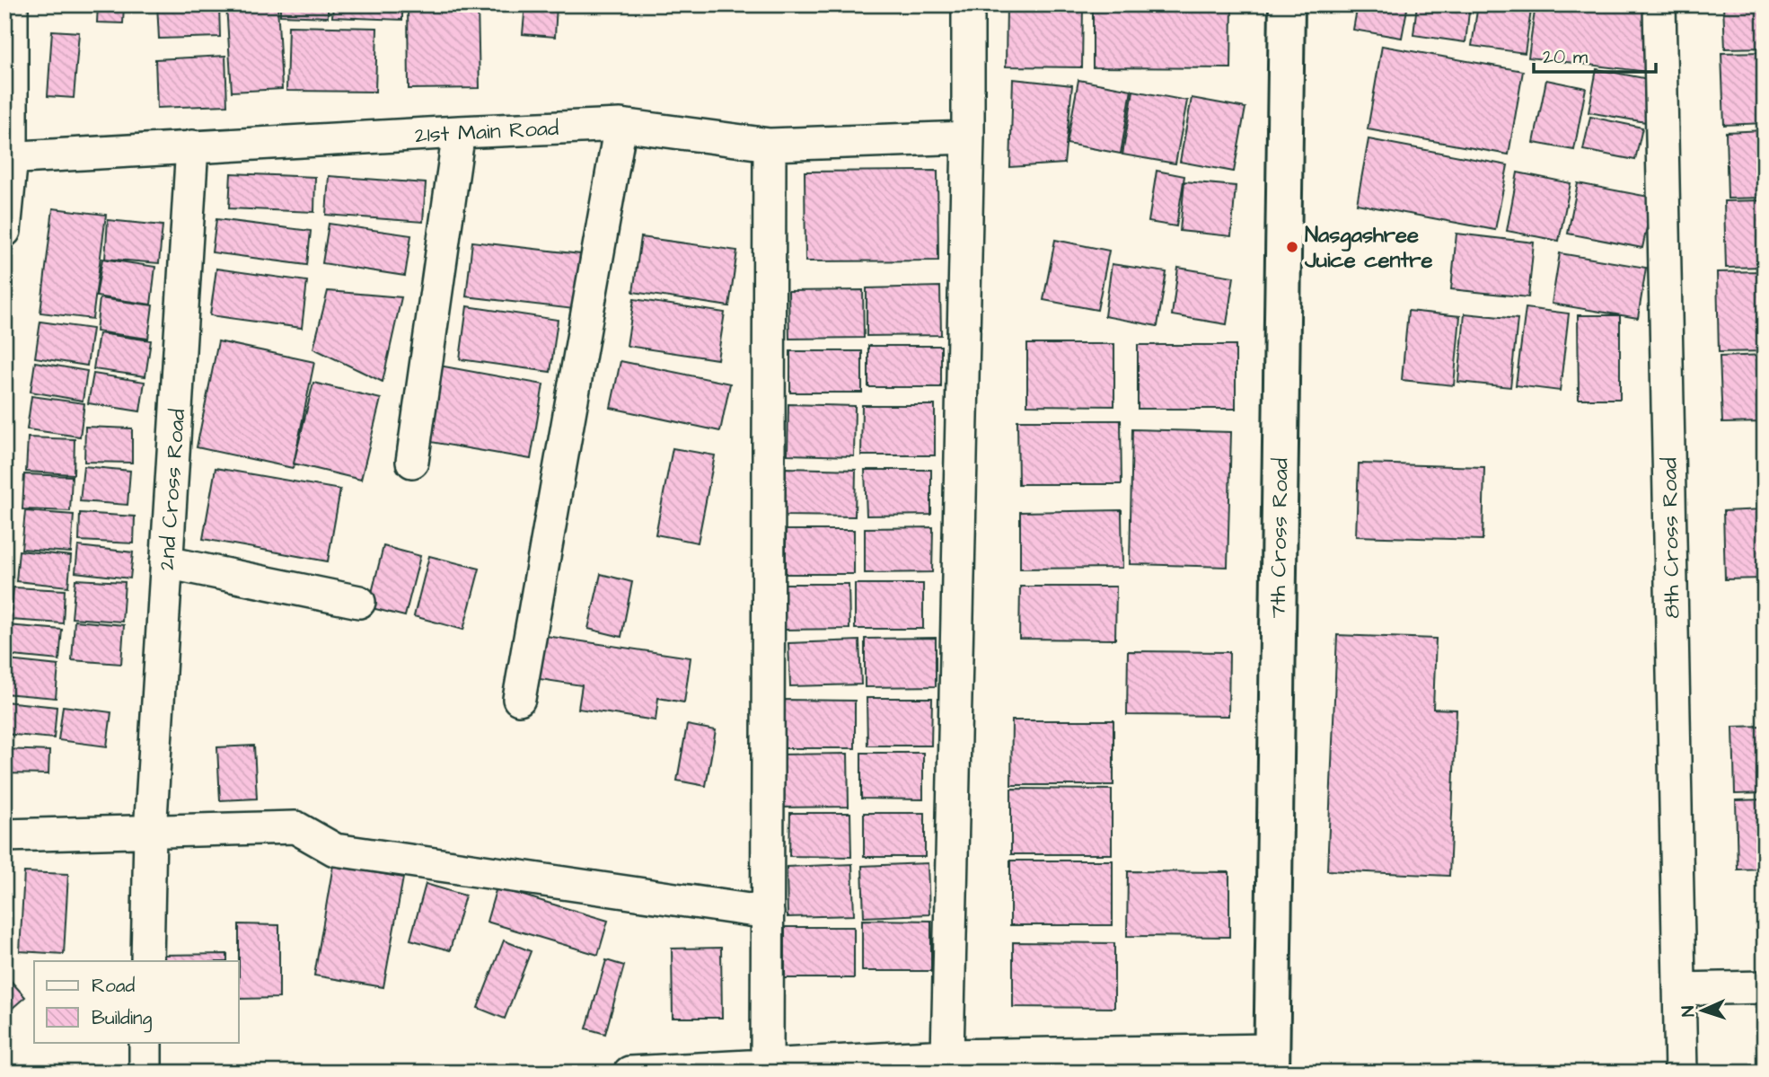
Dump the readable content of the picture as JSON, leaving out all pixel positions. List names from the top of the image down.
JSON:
{
  "streets": {
    "street": [
      "21st Main Road",
      "2nd Cross Road",
      "7th Cross Road",
      "8th Cross Road"
    ]
  },
  "crossings": [
    ["21st Main Road", "2nd Cross Road"]
  ],
  "places": ["Nasgashree Juice centre"],
  "legend": ["Road", "Building"],
  "scale_bar": "20 m",
  "north": "left"
}
